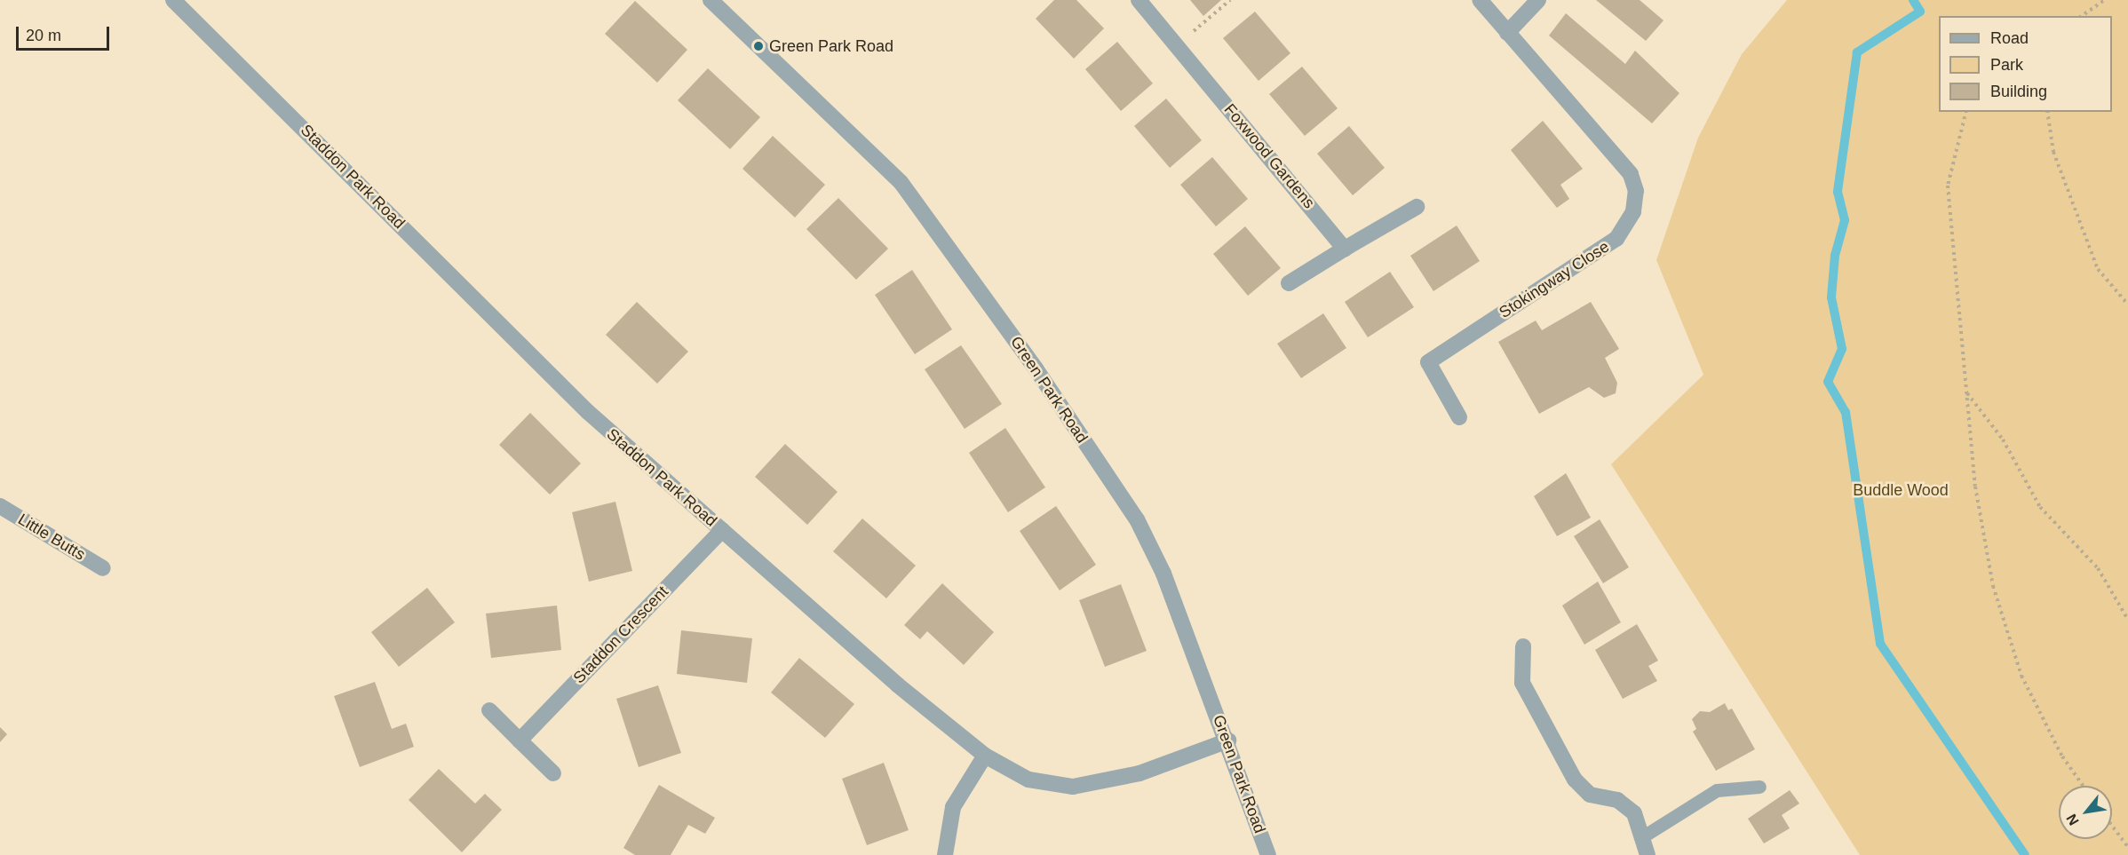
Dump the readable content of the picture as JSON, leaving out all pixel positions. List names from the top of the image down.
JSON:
{
  "streets": {
    "street": [
      "Foxwood Gardens",
      "Staddon Park Road",
      "Stokingway Close",
      "Green Park Road",
      "Little Butts",
      "Staddon Crescent"
    ]
  },
  "crossings": [
    ["Staddon Park Road", "Green Park Road"],
    ["Staddon Park Road", "Staddon Crescent"]
  ],
  "parks": ["Buddle Wood"],
  "places": ["Green Park Road"],
  "legend": ["Road", "Park", "Building"],
  "scale_bar": "20 m",
  "north": "bottom left"
}
